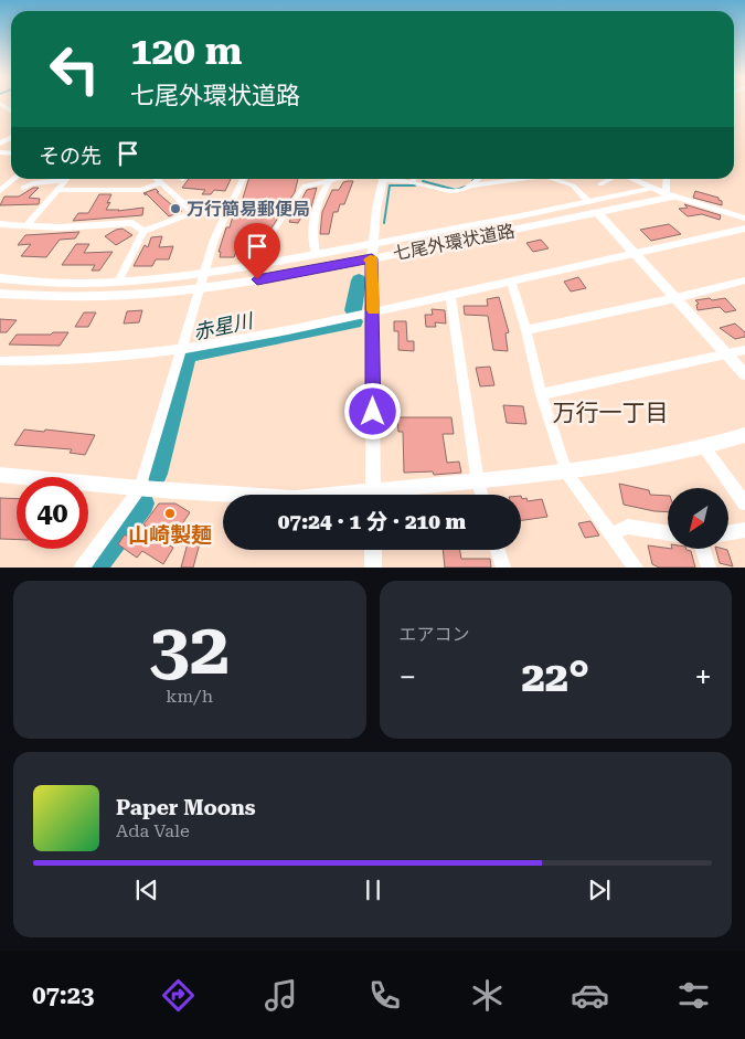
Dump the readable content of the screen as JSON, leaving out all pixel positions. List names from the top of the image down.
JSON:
{
  "streets": {
    "street": ["七尾外環状道路"]
  },
  "districts": ["万行一丁目"],
  "water": ["赤星川"],
  "places": ["万行簡易郵便局", "山崎製麺"],
  "north": "bottom left",
  "page": {
    "turn": ["120 m", "七尾外環状道路"],
    "then": "その先",
    "limit": "40",
    "trip": "07:24 · 1 分 · 210 m",
    "tile": [
      ["32", "km/h"],
      "エアコン"
    ],
    "heat": ["−", "22°", "+"],
    "song": ["Paper Moons", "Ada Vale"],
    "tabs": "07:23"
  }
}
